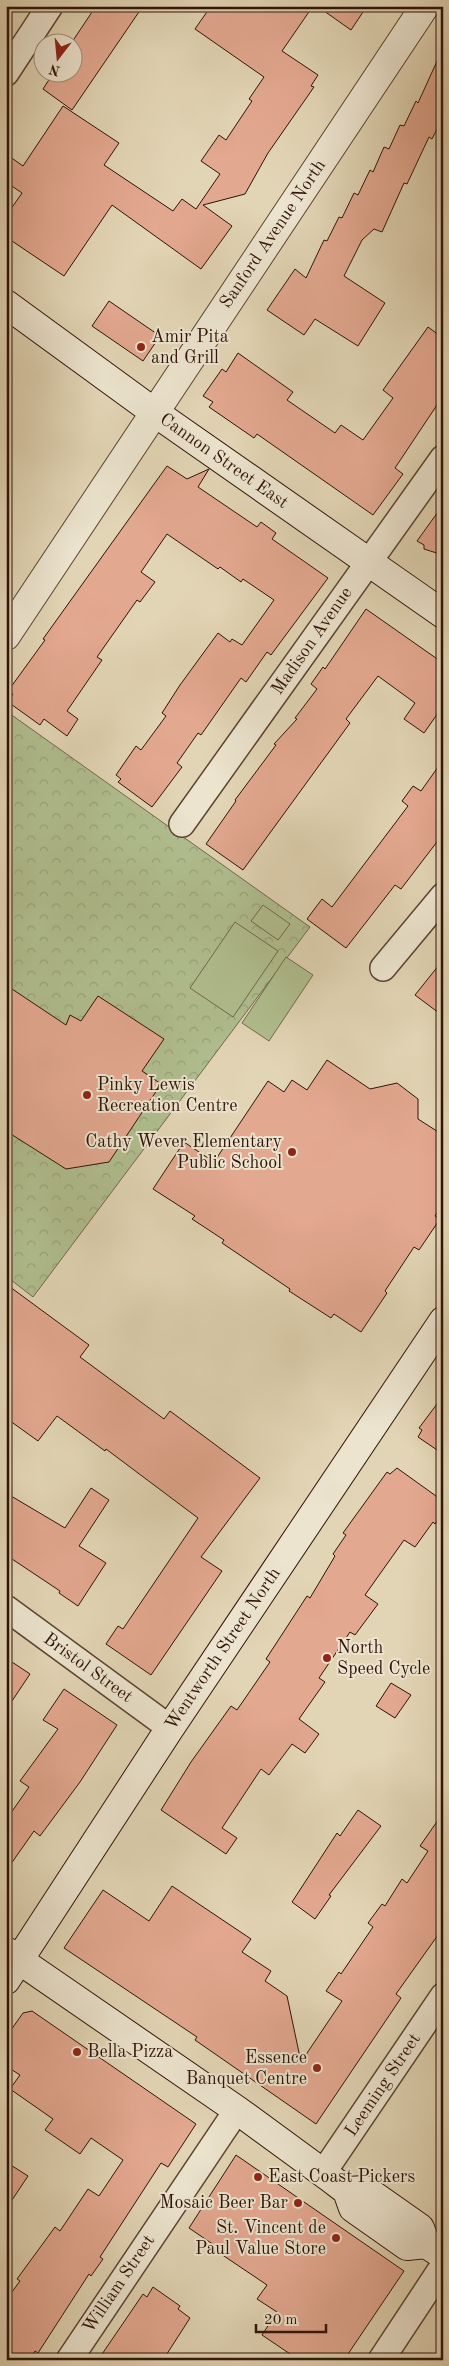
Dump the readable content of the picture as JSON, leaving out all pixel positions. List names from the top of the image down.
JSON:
{
  "streets": {
    "main road": ["Sanford Avenue North", "Cannon Street East", "Wentworth Street North"],
    "street": [
      "Madison Avenue",
      "Bristol Street",
      "Leeming Street",
      "William Street"
    ]
  },
  "crossings": [
    ["Sanford Avenue North", "Cannon Street East"],
    ["Cannon Street East", "Madison Avenue"],
    ["Wentworth Street North", "Bristol Street"]
  ],
  "places": [
    "Amir Pita and Grill",
    "Pinky Lewis Recreation Centre",
    "Cathy Wever Elementary Public School",
    "North Speed Cycle",
    "Bella Pizza",
    "Essence Banquet Centre",
    "East Coast Pickers",
    "Mosaic Beer Bar",
    "St. Vincent de Paul Value Store"
  ],
  "scale_bar": "20 m",
  "north": "bottom"
}
